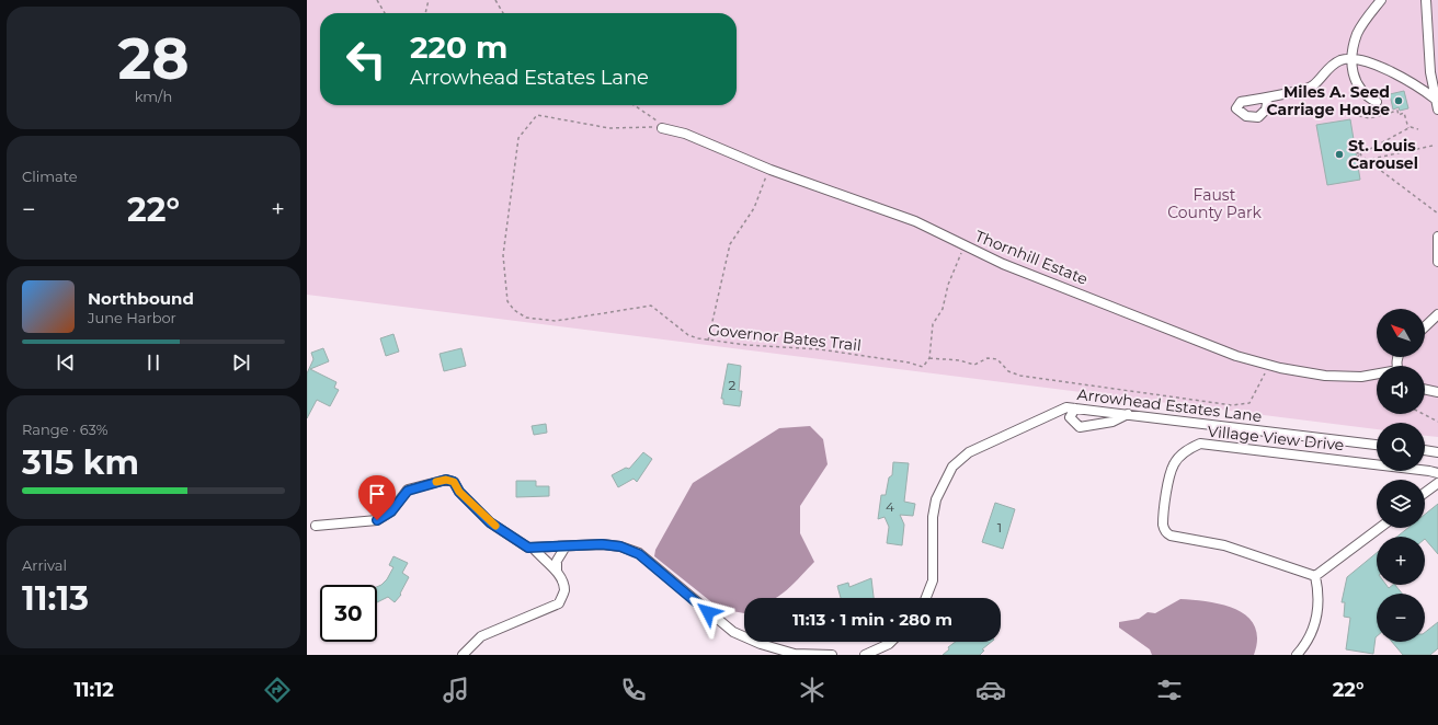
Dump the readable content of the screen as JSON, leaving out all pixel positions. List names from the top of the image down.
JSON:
{
  "streets": {
    "street": ["Thornhill Estate", "Arrowhead Estates Lane", "Village View Drive"],
    "path": ["Governor Bates Trail"]
  },
  "crossings": [
    ["Thornhill Estate", "Governor Bates Trail"]
  ],
  "parks": ["Faust County Park"],
  "places": ["Miles A. Seed Carriage House", "St. Louis Carousel"],
  "house_numbers": ["2", "4", "1"],
  "north": "top left",
  "page": {
    "tile": [
      ["28", "km/h"],
      "Climate",
      ["Range · 63%", "315 km"],
      ["Arrival", "11:13"]
    ],
    "turn": ["220 m", "Arrowhead Estates Lane"],
    "heat": ["−", "22°", "+"],
    "song": ["Northbound", "June Harbor"],
    "map_buttons": ["+", "−"],
    "limit": "30",
    "trip": "11:13 · 1 min · 280 m",
    "tabs": ["11:12", "22°"]
  }
}
